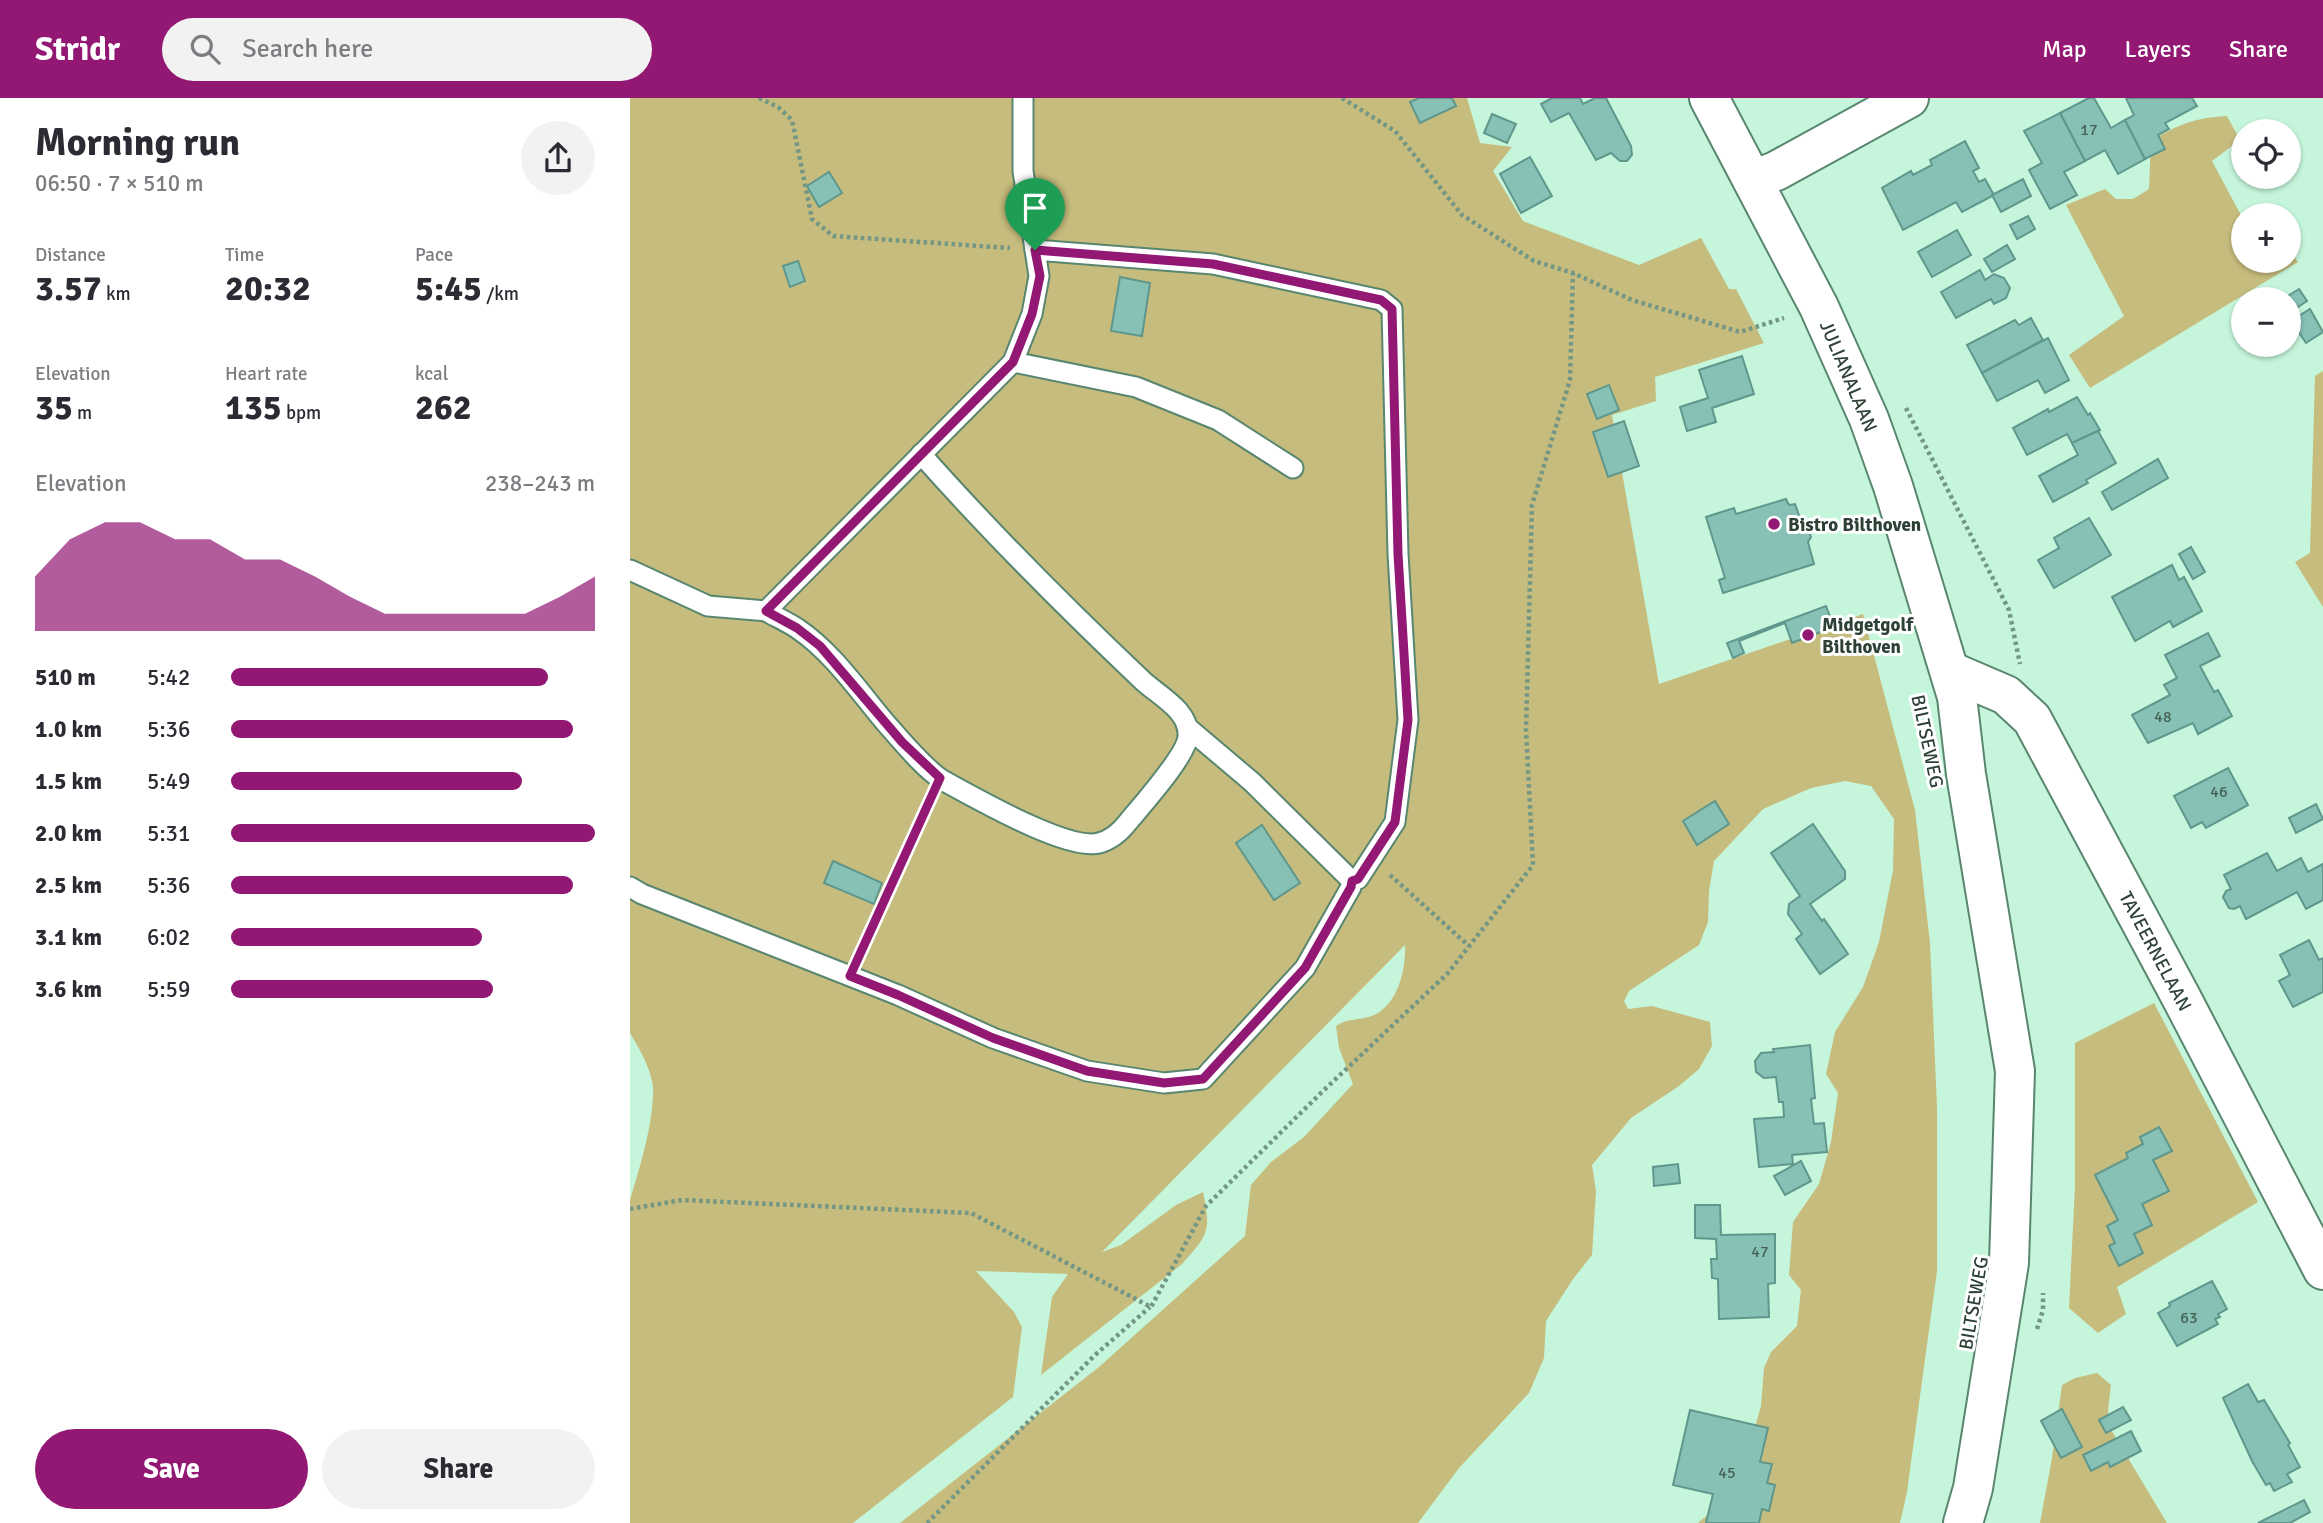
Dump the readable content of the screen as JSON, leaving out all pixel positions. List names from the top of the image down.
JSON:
{
  "streets": {
    "street": ["JULIANALAAN", "BILTSEWEG", "TAVEERNELAAN"]
  },
  "crossings": [
    ["JULIANALAAN", "BILTSEWEG"],
    ["JULIANALAAN", "TAVEERNELAAN"],
    ["BILTSEWEG", "TAVEERNELAAN"]
  ],
  "places": ["Bistro Bilthoven", "Midgetgolf Bilthoven"],
  "house_numbers": [
    "17",
    "48",
    "46",
    "47",
    "63",
    "45"
  ],
  "page": {
    "header": "Stridr",
    "search": "Search here",
    "nav": ["Map", "Layers", "Share"],
    "heading": ["Morning run", "06:50 · 7 × 510 m"],
    "map_buttons": ["+", "−"],
    "stats": [
      ["Distance", "3.57 km"],
      ["Time", "20:32"],
      ["Pace", "5:45 /km"],
      ["Elevation", "35 m"],
      ["Heart rate", "135 bpm"],
      ["kcal", "262"]
    ],
    "chart": ["Elevation", "238–243 m"],
    "list": [
      {
        "name": "510 m",
        "note": "5:42"
      },
      {
        "name": "1.0 km",
        "note": "5:36"
      },
      {
        "name": "1.5 km",
        "note": "5:49"
      },
      {
        "name": "2.0 km",
        "note": "5:31"
      },
      {
        "name": "2.5 km",
        "note": "5:36"
      },
      {
        "name": "3.1 km",
        "note": "6:02"
      },
      {
        "name": "3.6 km",
        "note": "5:59"
      }
    ],
    "buttons": ["Save", "Share"]
  }
}
